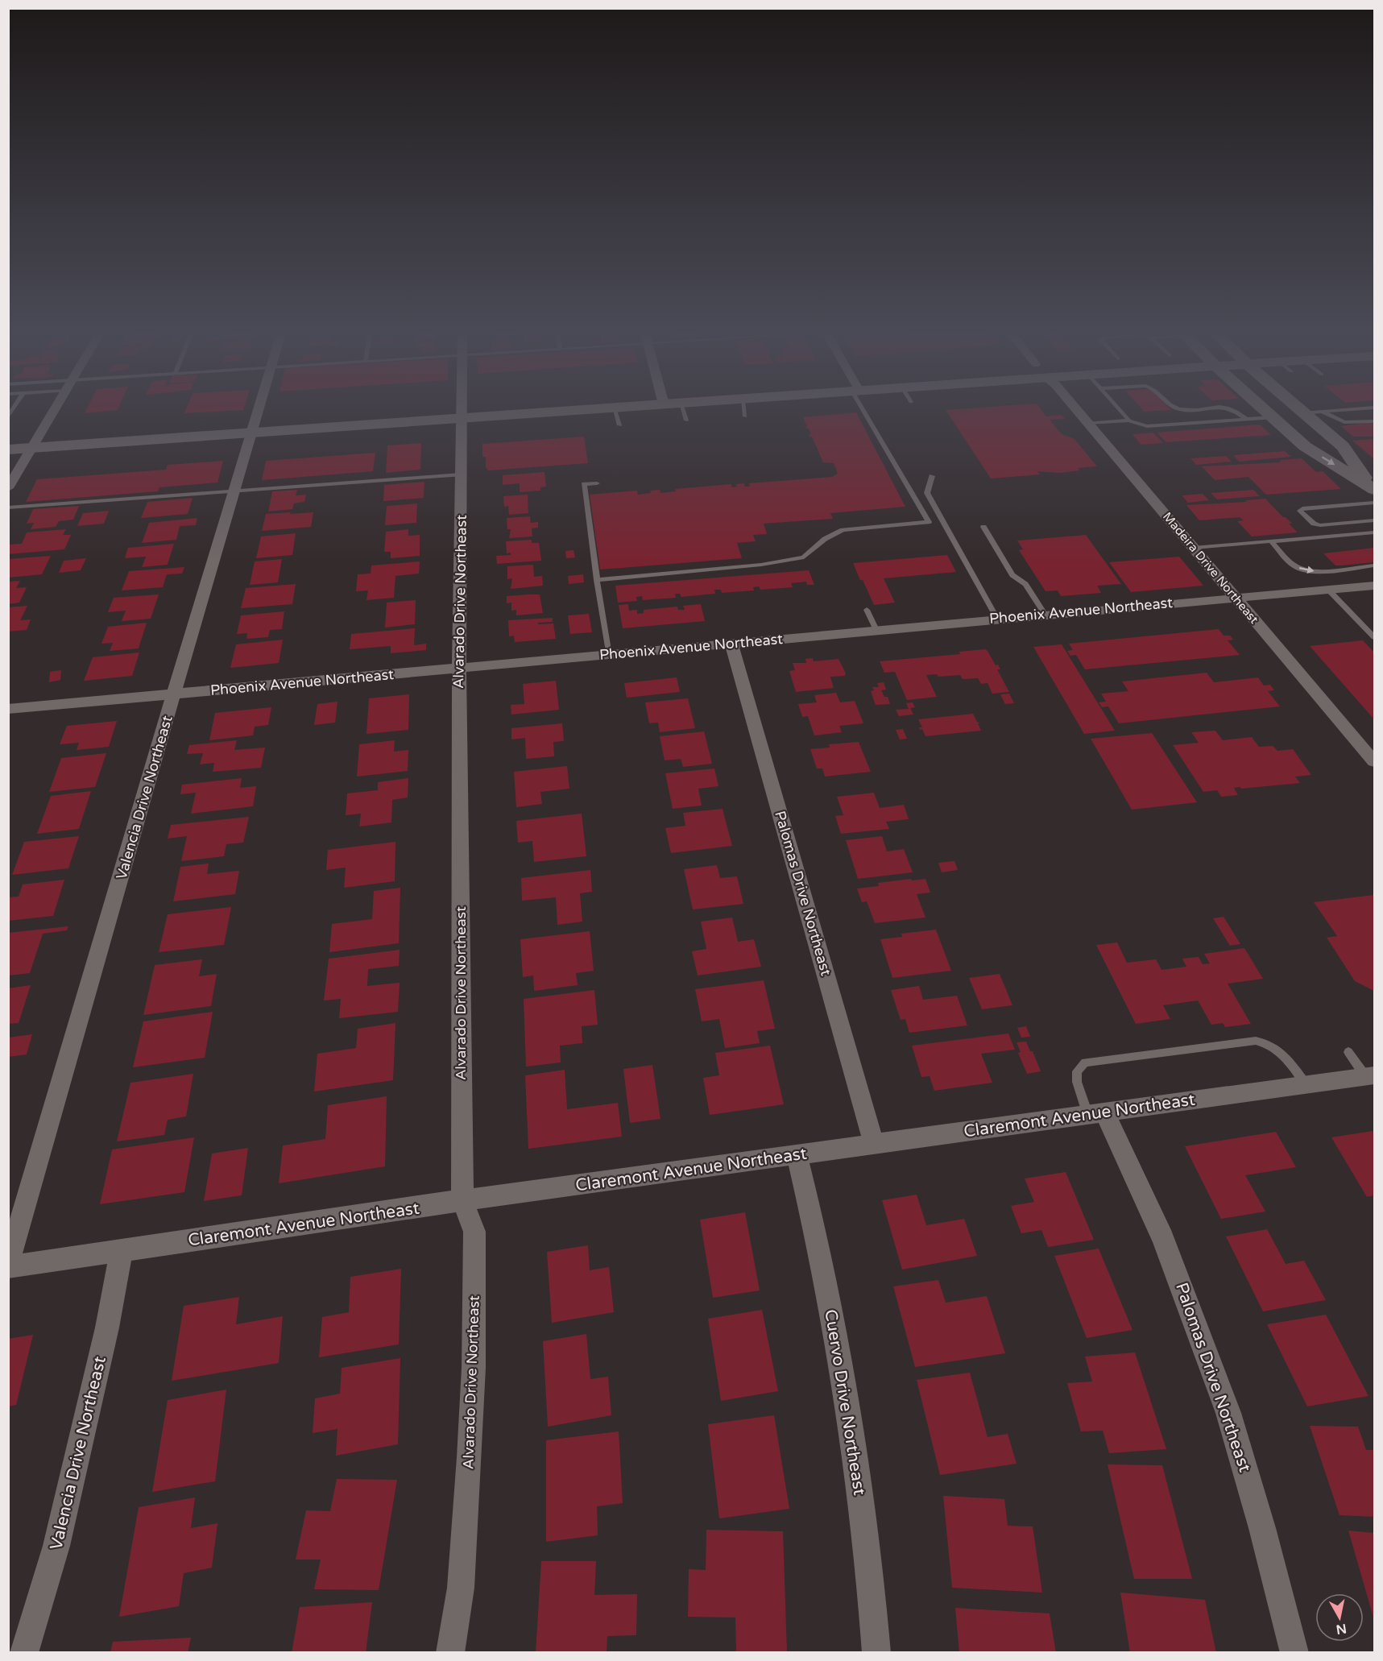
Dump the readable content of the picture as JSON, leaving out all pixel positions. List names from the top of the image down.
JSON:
{
  "streets": {
    "street": [
      "Madeira Drive Northeast",
      "Alvarado Drive Northeast",
      "Phoenix Avenue Northeast",
      "Valencia Drive Northeast",
      "Palomas Drive Northeast",
      "Claremont Avenue Northeast",
      "Cuervo Drive Northeast"
    ]
  },
  "crossings": [
    ["Madeira Drive Northeast", "Phoenix Avenue Northeast"],
    ["Alvarado Drive Northeast", "Phoenix Avenue Northeast"],
    ["Alvarado Drive Northeast", "Claremont Avenue Northeast"],
    ["Phoenix Avenue Northeast", "Valencia Drive Northeast"],
    ["Phoenix Avenue Northeast", "Palomas Drive Northeast"],
    ["Valencia Drive Northeast", "Claremont Avenue Northeast"],
    ["Palomas Drive Northeast", "Claremont Avenue Northeast"],
    ["Claremont Avenue Northeast", "Cuervo Drive Northeast"]
  ],
  "north": "bottom"
}
